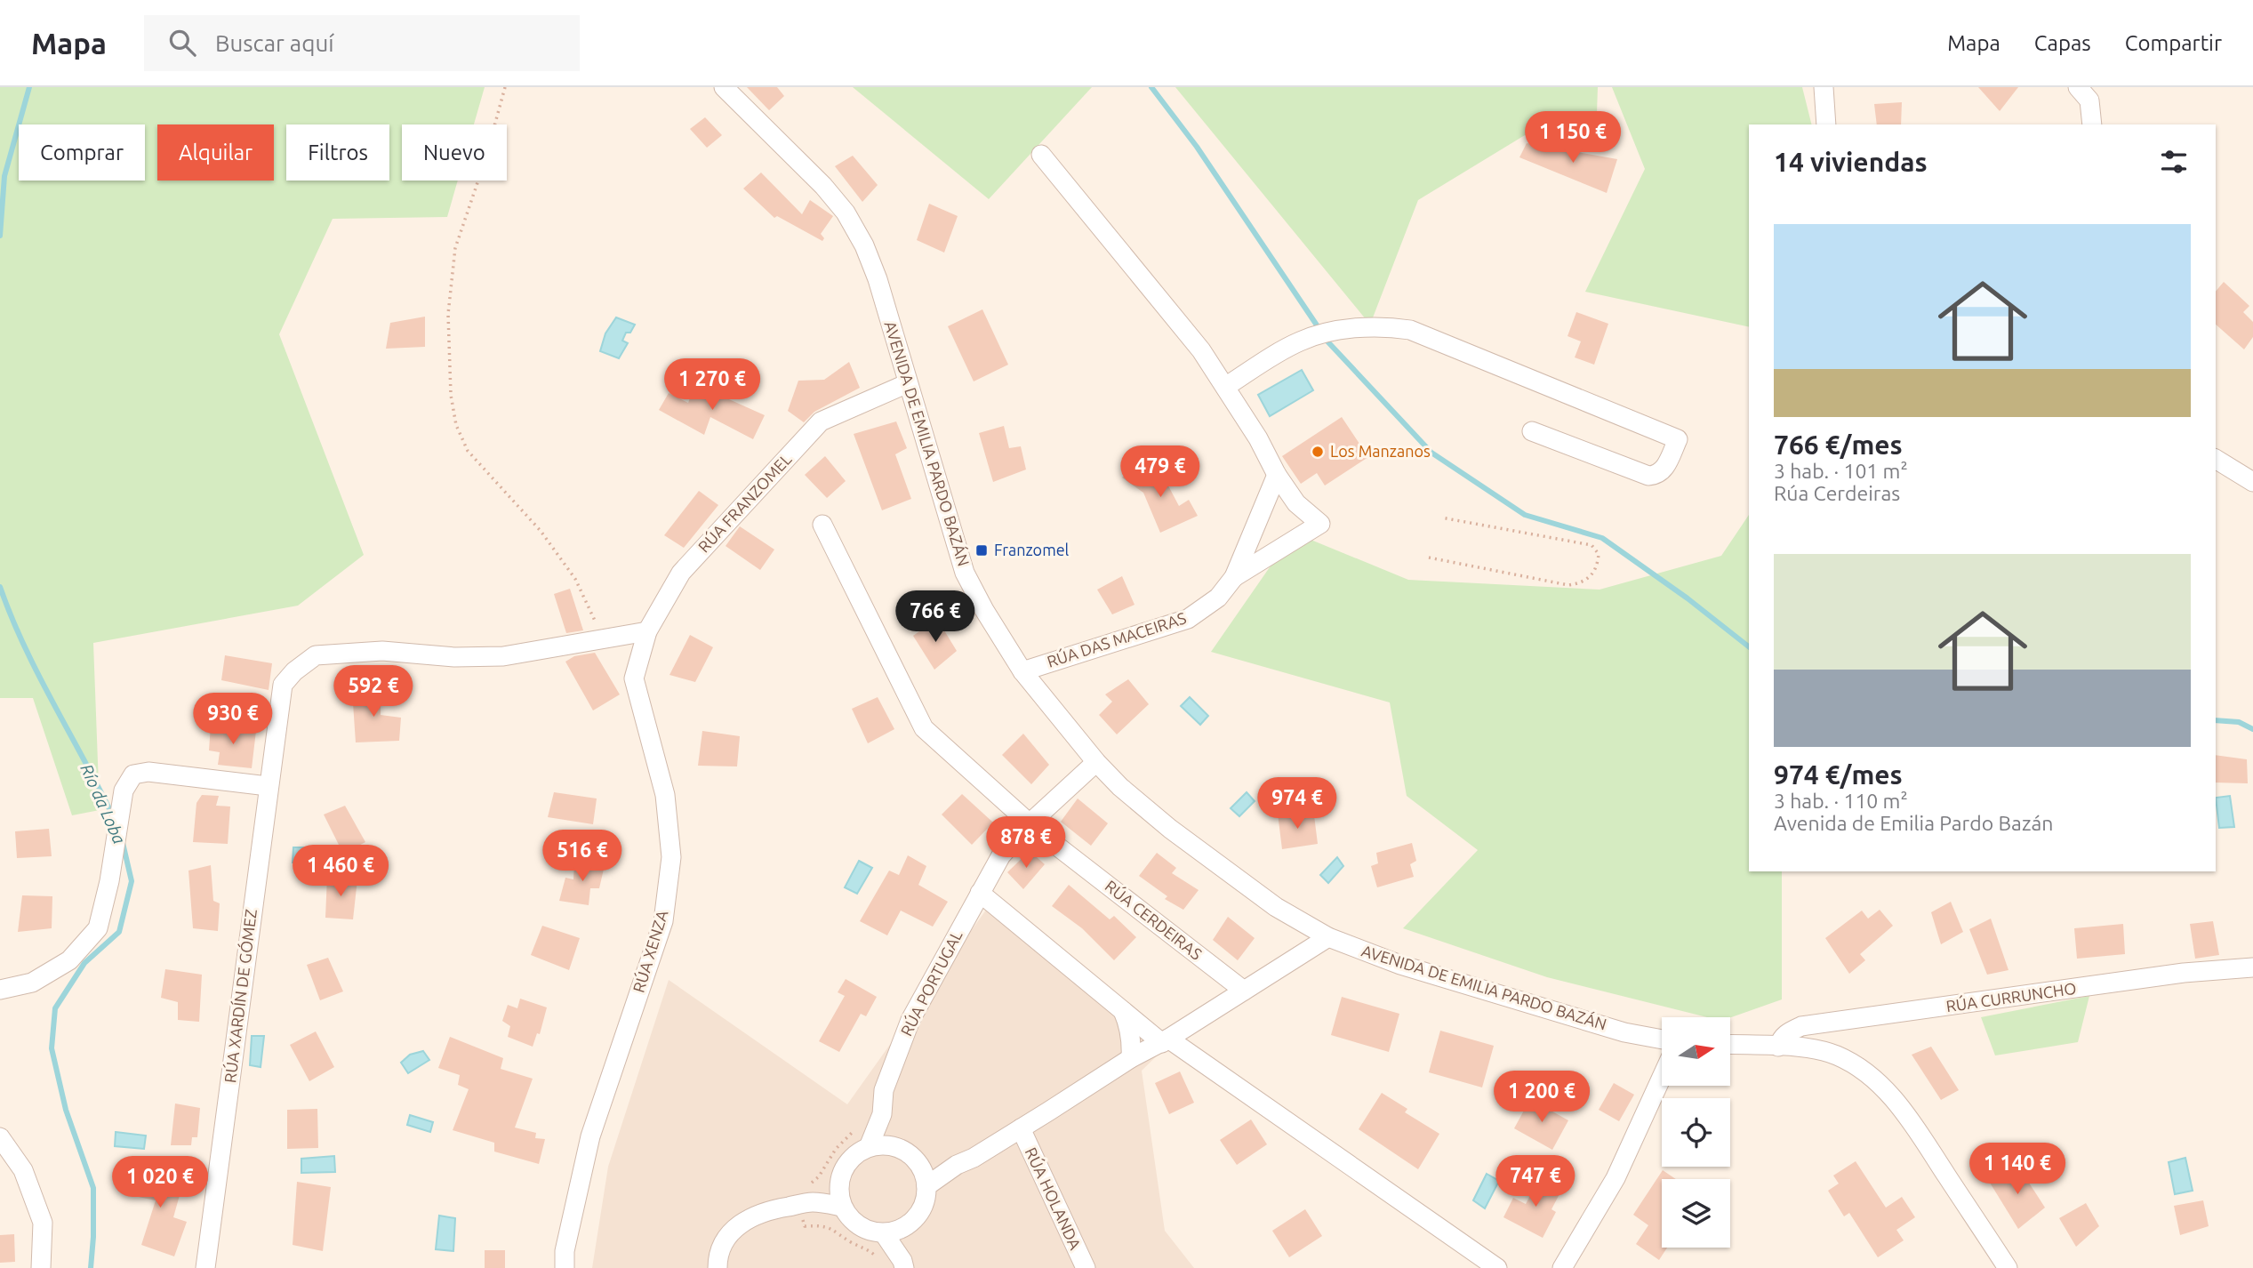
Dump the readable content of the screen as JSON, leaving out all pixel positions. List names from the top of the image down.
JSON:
{
  "streets": {
    "street": [
      "AVENIDA DE EMILIA PARDO BAZÁN",
      "RÚA FRANZOMEL",
      "RÚA DAS MACEIRAS",
      "RÚA CERDEIRAS",
      "RÚA XENZA",
      "RÚA PORTUGAL",
      "RÚA XARDÍN DE GÓMEZ",
      "RÚA CURRUNCHO",
      "RÚA HOLANDA"
    ]
  },
  "crossings": [
    ["AVENIDA DE EMILIA PARDO BAZÁN", "RÚA FRANZOMEL"],
    ["AVENIDA DE EMILIA PARDO BAZÁN", "RÚA DAS MACEIRAS"],
    ["AVENIDA DE EMILIA PARDO BAZÁN", "RÚA PORTUGAL"],
    ["RÚA FRANZOMEL", "RÚA XENZA"],
    ["RÚA CERDEIRAS", "RÚA PORTUGAL"]
  ],
  "water": ["Río da Loba"],
  "places": {
    "other": ["Los Manzanos"],
    "transit": ["Franzomel"]
  },
  "north": "right",
  "page": {
    "header": "Mapa",
    "search": "Buscar aquí",
    "nav": ["Mapa", "Capas", "Compartir"],
    "price": [
      "1 150 €",
      "1 270 €",
      "479 €",
      "766 €",
      "592 €",
      "930 €",
      "974 €",
      "878 €",
      "516 €",
      "1 460 €",
      "1 200 €",
      "1 140 €",
      "747 €",
      "1 020 €"
    ],
    "chip": [
      "Comprar",
      "Alquilar",
      "Filtros",
      "Nuevo"
    ],
    "heading": "14 viviendas",
    "list": [
      {
        "name": "766 €/mes",
        "note": "3 hab. · 101 m² · Rúa Cerdeiras"
      },
      {
        "name": "974 €/mes",
        "note": "3 hab. · 110 m² · Avenida de Emilia Pardo Bazán"
      }
    ]
  }
}
